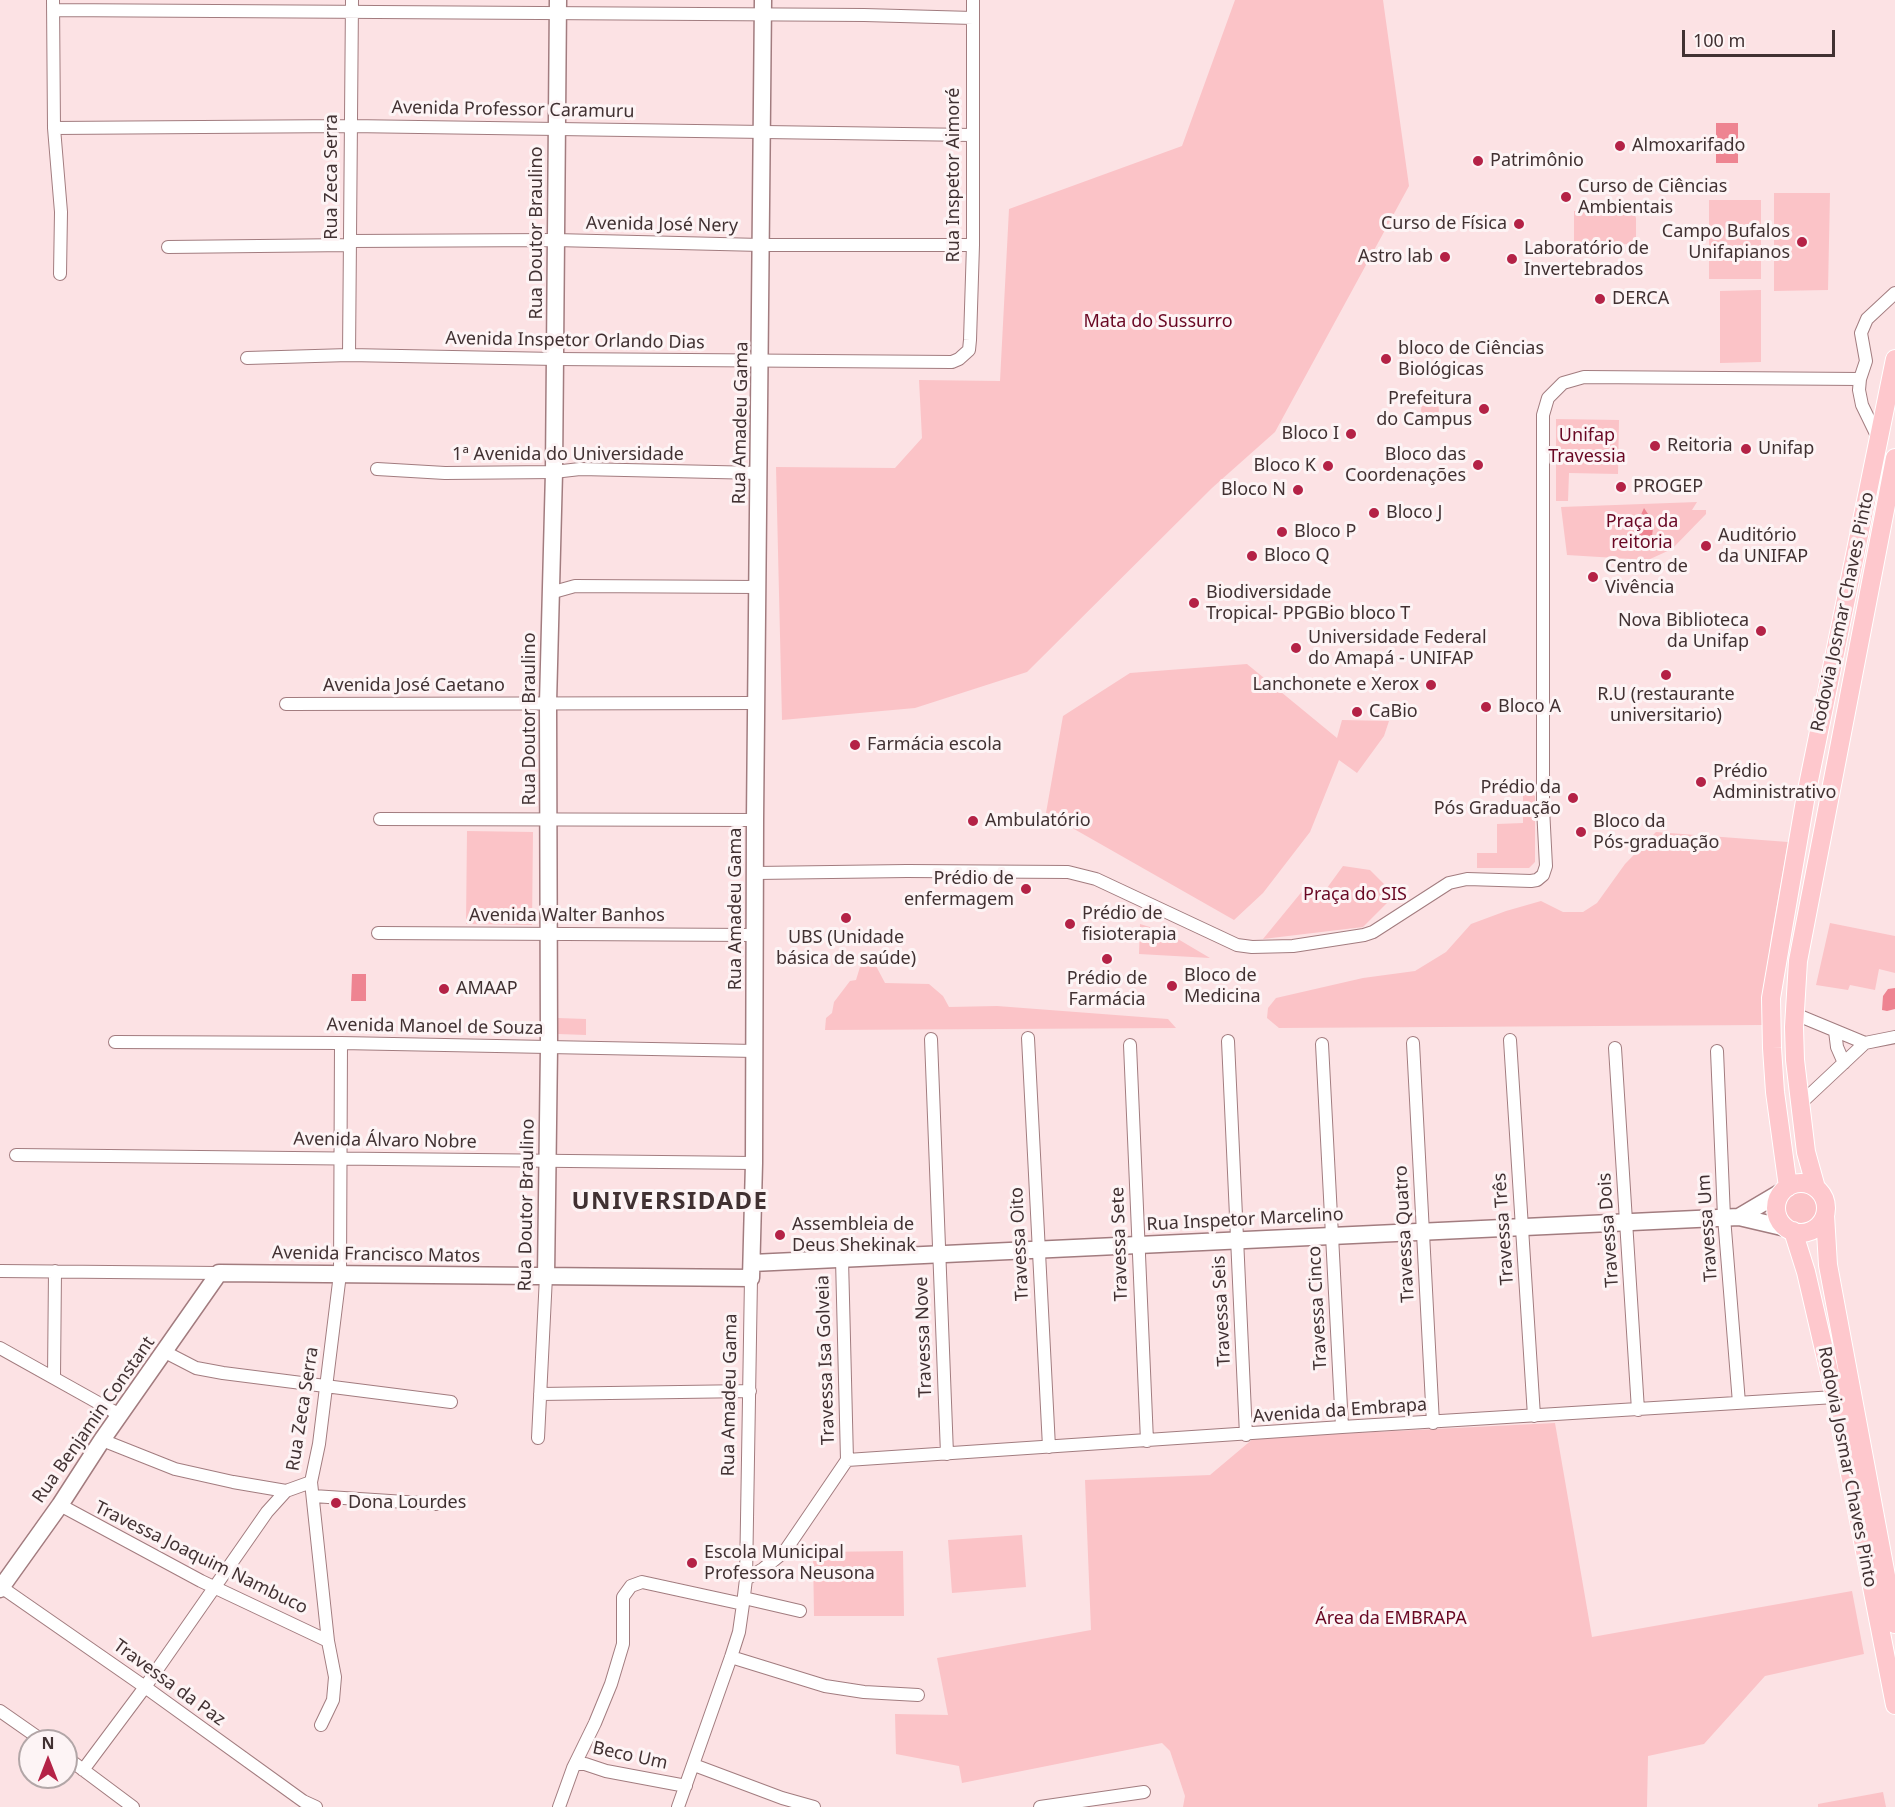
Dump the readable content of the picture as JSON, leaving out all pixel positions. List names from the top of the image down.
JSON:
{
  "streets": {
    "main road": ["Rodovia Josmar Chaves Pinto"],
    "street": [
      "Avenida Professor Caramuru",
      "Rua Inspetor Aimoré",
      "Rua Zeca Serra",
      "Avenida José Nery",
      "Rua Doutor Braulino",
      "Avenida Inspetor Orlando Dias",
      "Rua Amadeu Gama",
      "1ª Avenida do Universidade",
      "Avenida José Caetano",
      "Avenida Walter Banhos",
      "Avenida Manoel de Souza",
      "Avenida Álvaro Nobre",
      "Rua Inspetor Marcelino",
      "Travessa Um",
      "Travessa Três",
      "Travessa Dois",
      "Travessa Quatro",
      "Travessa Oito",
      "Travessa Sete",
      "Avenida Francisco Matos",
      "Travessa Cinco",
      "Travessa Seis",
      "Travessa Nove",
      "Travessa Isa Golveia",
      "Avenida da Embrapa",
      "Rua Benjamin Constant",
      "Travessa Joaquim Nambuco",
      "Travessa da Paz",
      "Beco Um"
    ]
  },
  "crossings": [
    ["Avenida Professor Caramuru", "Rua Inspetor Aimoré"],
    ["Avenida Professor Caramuru", "Rua Zeca Serra"],
    ["Avenida Professor Caramuru", "Rua Doutor Braulino"],
    ["Avenida Professor Caramuru", "Rua Amadeu Gama"],
    ["Rua Inspetor Aimoré", "Avenida José Nery"],
    ["Rua Inspetor Aimoré", "Avenida Inspetor Orlando Dias"],
    ["Rua Zeca Serra", "Avenida José Nery"],
    ["Rua Zeca Serra", "Avenida Inspetor Orlando Dias"],
    ["Rua Zeca Serra", "Avenida Manoel de Souza"],
    ["Rua Zeca Serra", "Avenida Álvaro Nobre"],
    ["Rua Zeca Serra", "Avenida Francisco Matos"],
    ["Rua Zeca Serra", "Travessa Joaquim Nambuco"],
    ["Rua Zeca Serra", "Travessa da Paz"],
    ["Avenida José Nery", "Rua Doutor Braulino"],
    ["Avenida José Nery", "Rua Amadeu Gama"],
    ["Rua Doutor Braulino", "Avenida Inspetor Orlando Dias"],
    ["Rua Doutor Braulino", "1ª Avenida do Universidade"],
    ["Rua Doutor Braulino", "Avenida José Caetano"],
    ["Rua Doutor Braulino", "Avenida Walter Banhos"],
    ["Rua Doutor Braulino", "Avenida Manoel de Souza"],
    ["Rua Doutor Braulino", "Avenida Álvaro Nobre"],
    ["Rua Doutor Braulino", "Avenida Francisco Matos"],
    ["Avenida Inspetor Orlando Dias", "Rua Amadeu Gama"],
    ["Rua Amadeu Gama", "1ª Avenida do Universidade"],
    ["Rua Amadeu Gama", "Avenida José Caetano"],
    ["Rua Amadeu Gama", "Avenida Walter Banhos"],
    ["Rua Amadeu Gama", "Avenida Manoel de Souza"],
    ["Rua Amadeu Gama", "Avenida Álvaro Nobre"],
    ["Rua Amadeu Gama", "Rua Inspetor Marcelino"],
    ["Rua Amadeu Gama", "Avenida Francisco Matos"],
    ["Rua Amadeu Gama", "Beco Um"],
    ["Rodovia Josmar Chaves Pinto", "Rua Inspetor Marcelino"],
    ["Rodovia Josmar Chaves Pinto", "Avenida da Embrapa"],
    ["Rua Inspetor Marcelino", "Travessa Um"],
    ["Rua Inspetor Marcelino", "Travessa Três"],
    ["Rua Inspetor Marcelino", "Travessa Dois"],
    ["Rua Inspetor Marcelino", "Travessa Quatro"],
    ["Rua Inspetor Marcelino", "Travessa Oito"],
    ["Rua Inspetor Marcelino", "Travessa Sete"],
    ["Rua Inspetor Marcelino", "Avenida Francisco Matos"],
    ["Rua Inspetor Marcelino", "Travessa Cinco"],
    ["Rua Inspetor Marcelino", "Travessa Seis"],
    ["Rua Inspetor Marcelino", "Travessa Nove"],
    ["Rua Inspetor Marcelino", "Travessa Isa Golveia"],
    ["Travessa Um", "Avenida da Embrapa"],
    ["Travessa Três", "Avenida da Embrapa"],
    ["Travessa Dois", "Avenida da Embrapa"],
    ["Travessa Quatro", "Avenida da Embrapa"],
    ["Travessa Oito", "Avenida da Embrapa"],
    ["Travessa Sete", "Avenida da Embrapa"],
    ["Avenida Francisco Matos", "Rua Benjamin Constant"],
    ["Travessa Cinco", "Avenida da Embrapa"],
    ["Travessa Seis", "Avenida da Embrapa"],
    ["Travessa Nove", "Avenida da Embrapa"],
    ["Travessa Isa Golveia", "Avenida da Embrapa"],
    ["Rua Benjamin Constant", "Travessa Joaquim Nambuco"],
    ["Rua Benjamin Constant", "Travessa da Paz"]
  ],
  "districts": ["UNIVERSIDADE"],
  "parks": [
    "Mata do Sussurro",
    "Unifap Travessia",
    "Praça da reitoria",
    "Praça do SIS",
    "Área da EMBRAPA"
  ],
  "places": [
    "Almoxarifado",
    "Patrimônio",
    "Curso de Ciências Ambientais",
    "Curso de Física",
    "Campo Bufalos Unifapianos",
    "Astro lab",
    "Laboratório de Invertebrados",
    "DERCA",
    "bloco de Ciências Biológicas",
    "Prefeitura do Campus",
    "Bloco I",
    "Reitoria",
    "Unifap",
    "Bloco das Coordenações",
    "Bloco K",
    "PROGEP",
    "Bloco N",
    "Bloco J",
    "Bloco P",
    "Auditório da UNIFAP",
    "Bloco Q",
    "Centro de Vivência",
    "Biodiversidade Tropical- PPGBio bloco T",
    "Nova Biblioteca da Unifap",
    "Universidade Federal do Amapá - UNIFAP",
    "R.U (restaurante universitario)",
    "Lanchonete e Xerox",
    "Bloco A",
    "CaBio",
    "Farmácia escola",
    "Prédio Administrativo",
    "Prédio da Pós Graduação",
    "Ambulatório",
    "Bloco da Pós-graduação",
    "Prédio de enfermagem",
    "UBS (Unidade básica de saúde)",
    "Prédio de fisioterapia",
    "Prédio de Farmácia",
    "Bloco de Medicina",
    "AMAAP",
    "Assembleia de Deus Shekinak",
    "Dona Lourdes",
    "Escola Municipal Professora Neusona"
  ],
  "scale_bar": "100 m",
  "north": "top"
}
